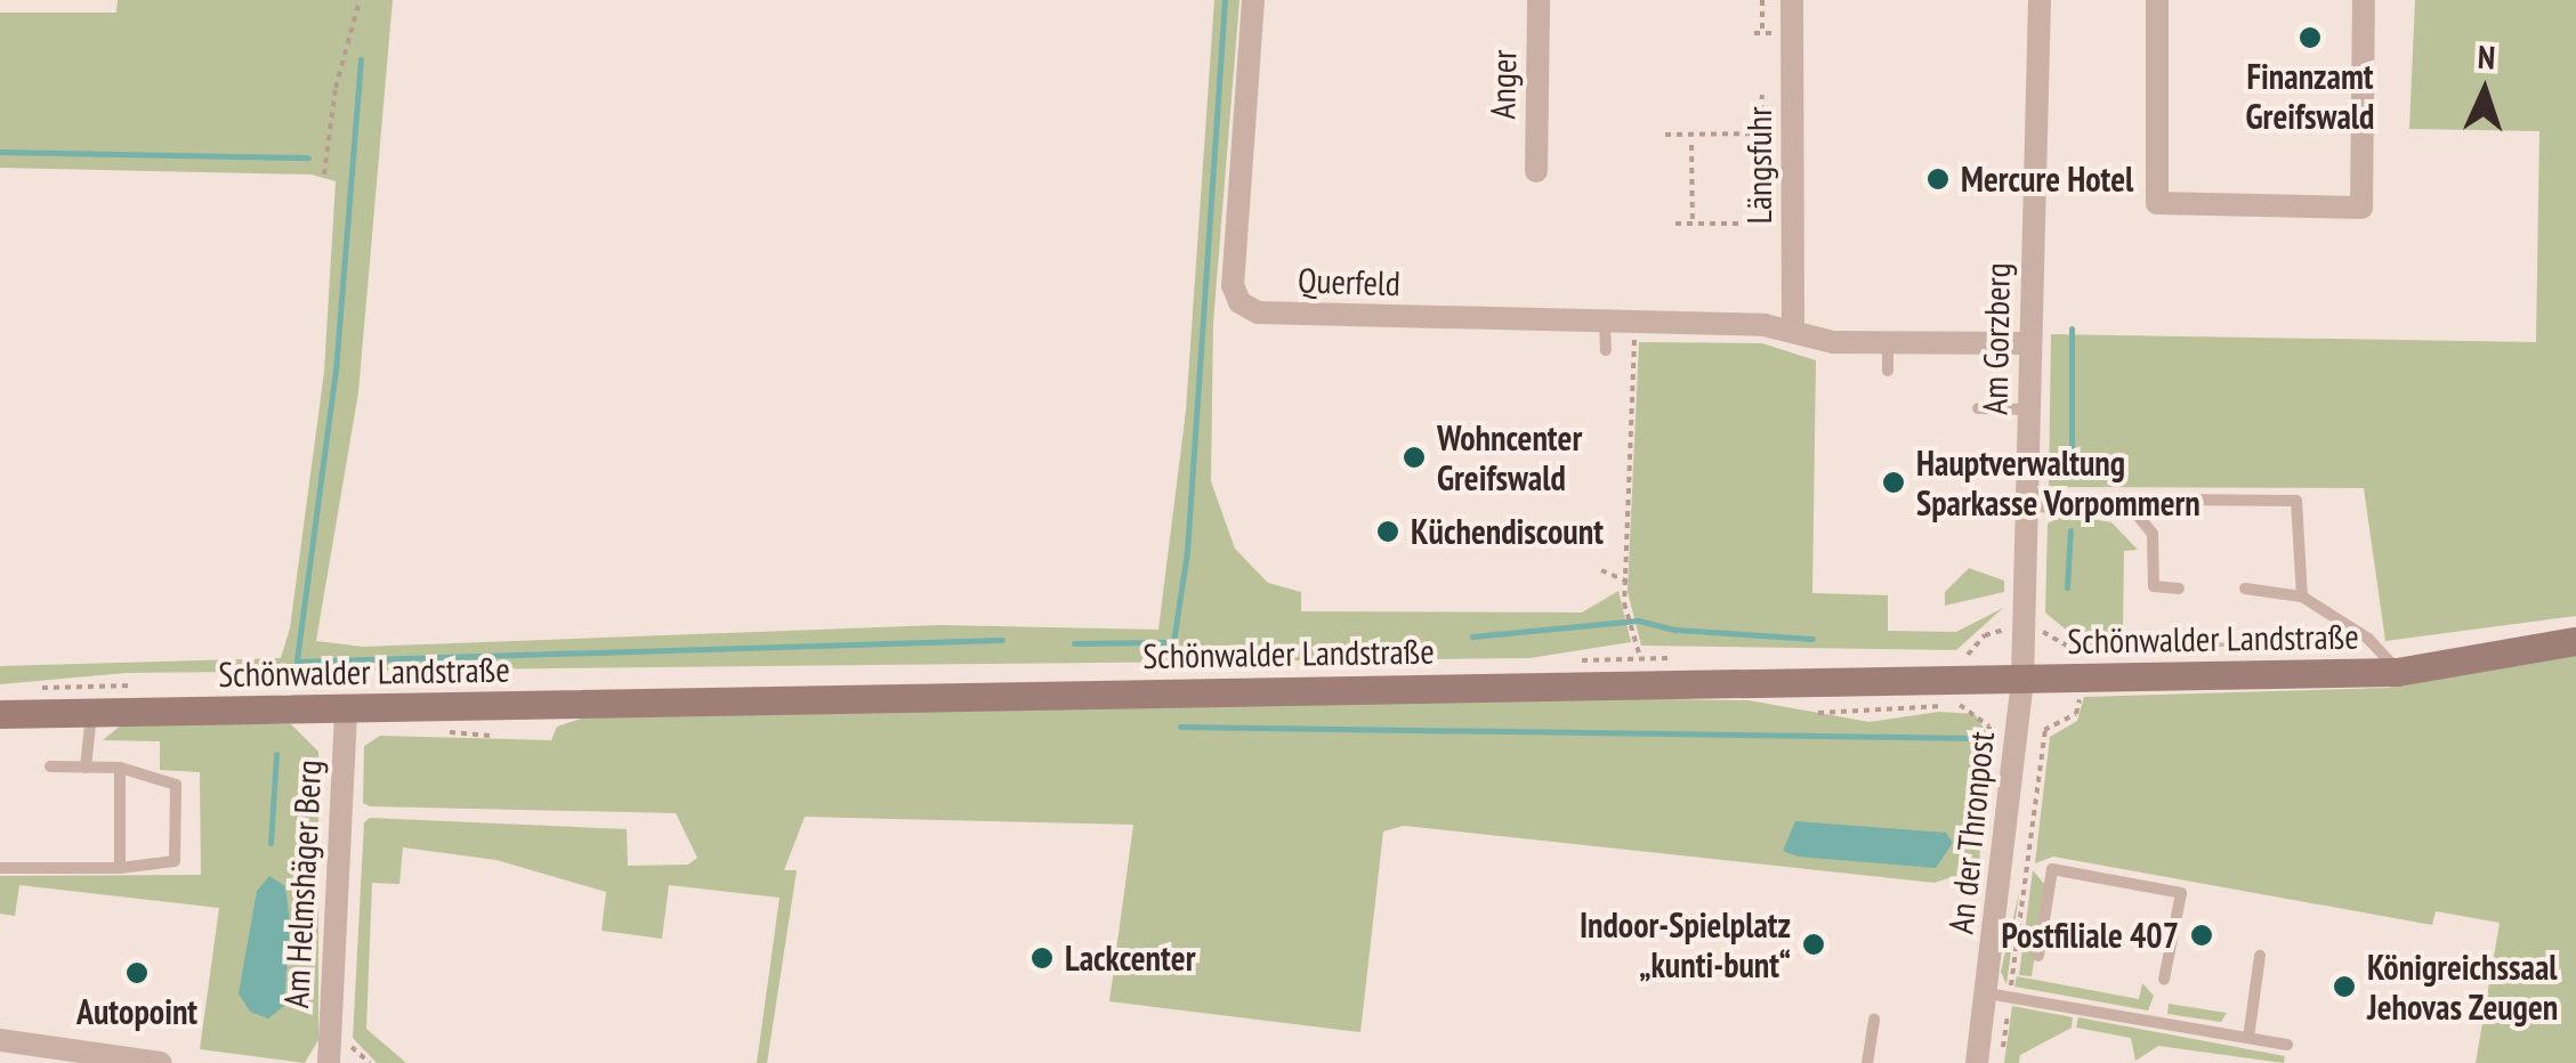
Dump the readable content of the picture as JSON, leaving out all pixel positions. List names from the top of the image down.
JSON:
{
  "streets": {
    "main road": ["Schönwalder Landstraße"],
    "street": [
      "Anger",
      "Längsfuhr",
      "Querfeld",
      "Am Gorzberg",
      "An der Thronpost",
      "Am Helmshäger Berg"
    ]
  },
  "crossings": [
    ["Längsfuhr", "Querfeld"],
    ["Querfeld", "Am Gorzberg"],
    ["Am Gorzberg", "Schönwalder Landstraße"],
    ["Am Gorzberg", "An der Thronpost"],
    ["Schönwalder Landstraße", "An der Thronpost"],
    ["Schönwalder Landstraße", "Am Helmshäger Berg"]
  ],
  "places": [
    "Finanzamt Greifswald",
    "Mercure Hotel",
    "Wohncenter Greifswald",
    "Hauptverwaltung Sparkasse Vorpommern",
    "Küchendiscount",
    "Postfiliale 407",
    "Indoor-Spielplatz „kunti-bunt“",
    "Lackcenter",
    "Autopoint",
    "Königreichssaal Jehovas Zeugen"
  ],
  "north": "top"
}
